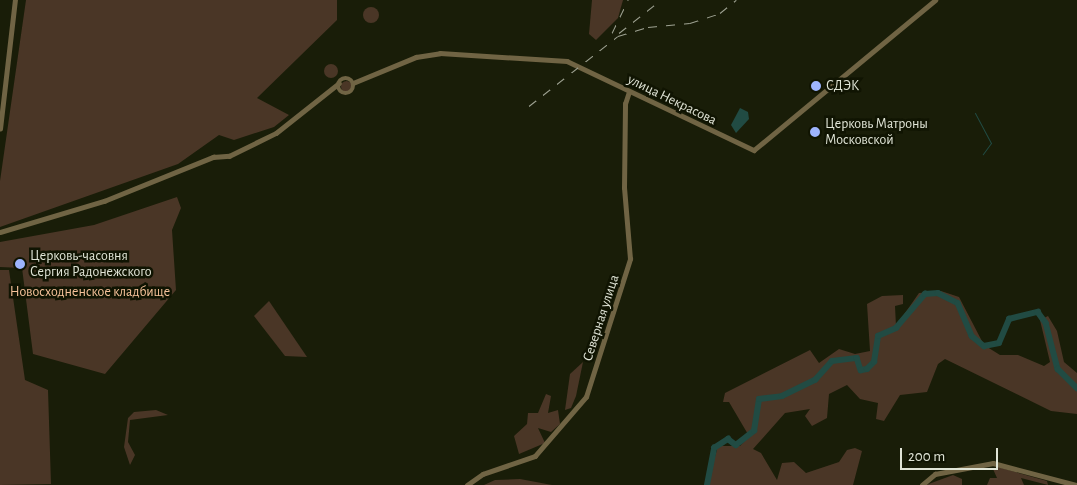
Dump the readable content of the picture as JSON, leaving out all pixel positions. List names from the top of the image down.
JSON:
{
  "streets": {
    "street": ["улица Некрасова", "Северная улица"]
  },
  "crossings": [
    ["улица Некрасова", "Северная улица"]
  ],
  "parks": ["Новосходненское кладбище"],
  "places": ["СДЭК", "Церковь Матроны Московской", "Церковь-часовня Сергия Радонежского"],
  "scale_bar": "200 m"
}
